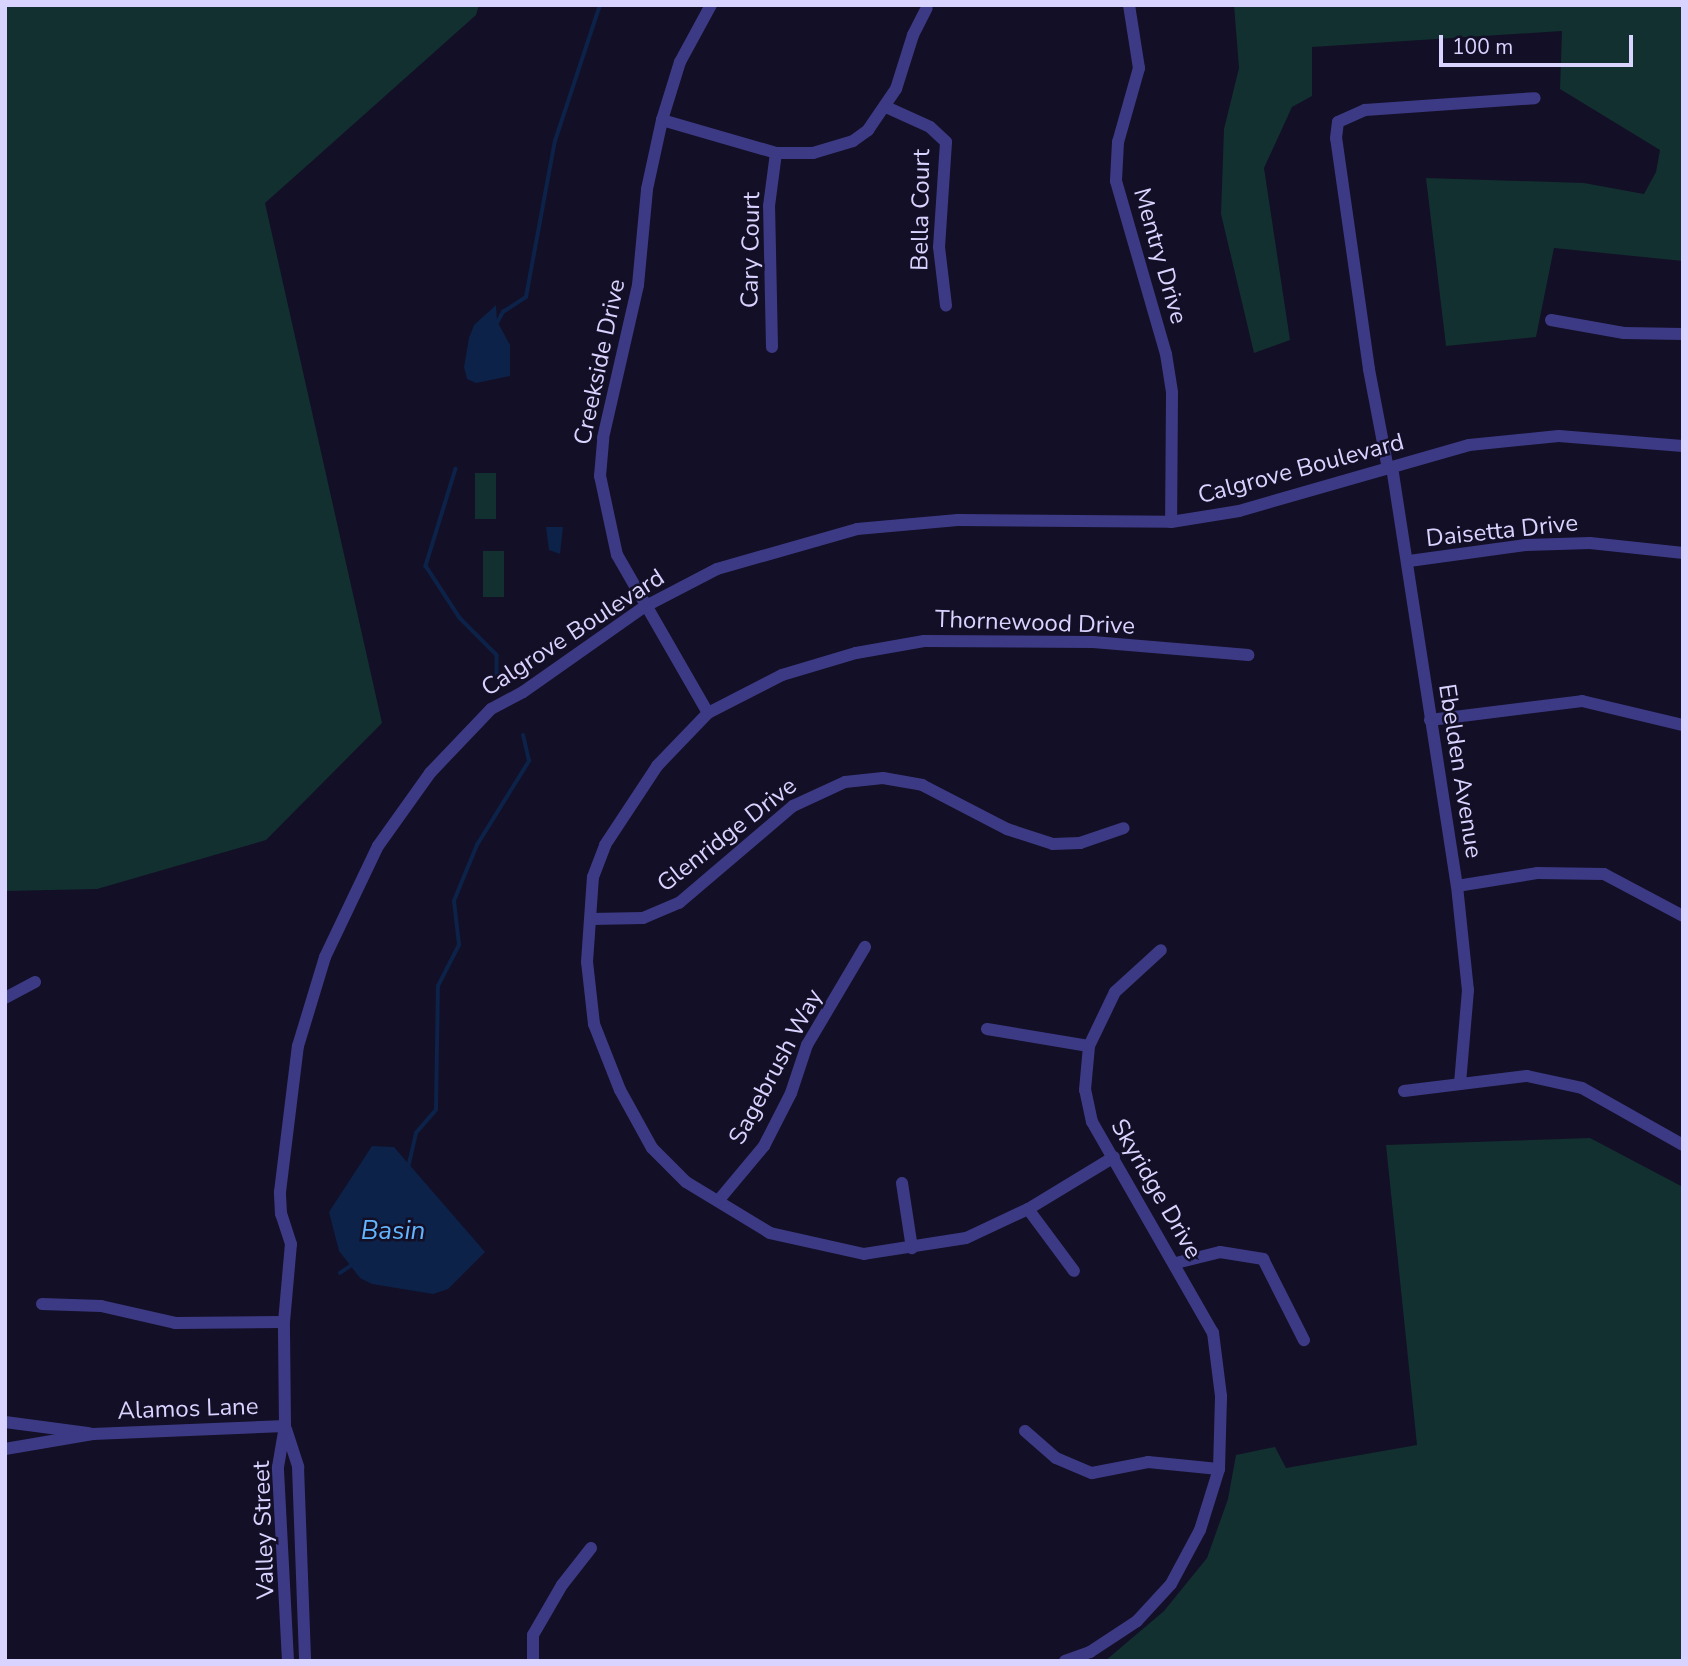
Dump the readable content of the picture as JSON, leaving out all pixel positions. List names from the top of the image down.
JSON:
{
  "streets": {
    "street": [
      "Bella Court",
      "Cary Court",
      "Mentry Drive",
      "Creekside Drive",
      "Calgrove Boulevard",
      "Daisetta Drive",
      "Thornewood Drive",
      "Ebelden Avenue",
      "Glenridge Drive",
      "Sagebrush Way",
      "Skyridge Drive",
      "Alamos Lane",
      "Valley Street"
    ]
  },
  "crossings": [
    ["Mentry Drive", "Calgrove Boulevard"],
    ["Creekside Drive", "Calgrove Boulevard"],
    ["Creekside Drive", "Thornewood Drive"],
    ["Calgrove Boulevard", "Ebelden Avenue"],
    ["Calgrove Boulevard", "Alamos Lane"],
    ["Calgrove Boulevard", "Valley Street"],
    ["Daisetta Drive", "Ebelden Avenue"],
    ["Thornewood Drive", "Glenridge Drive"],
    ["Thornewood Drive", "Sagebrush Way"],
    ["Thornewood Drive", "Skyridge Drive"],
    ["Alamos Lane", "Valley Street"]
  ],
  "water": ["Basin"],
  "scale_bar": "100 m"
}
